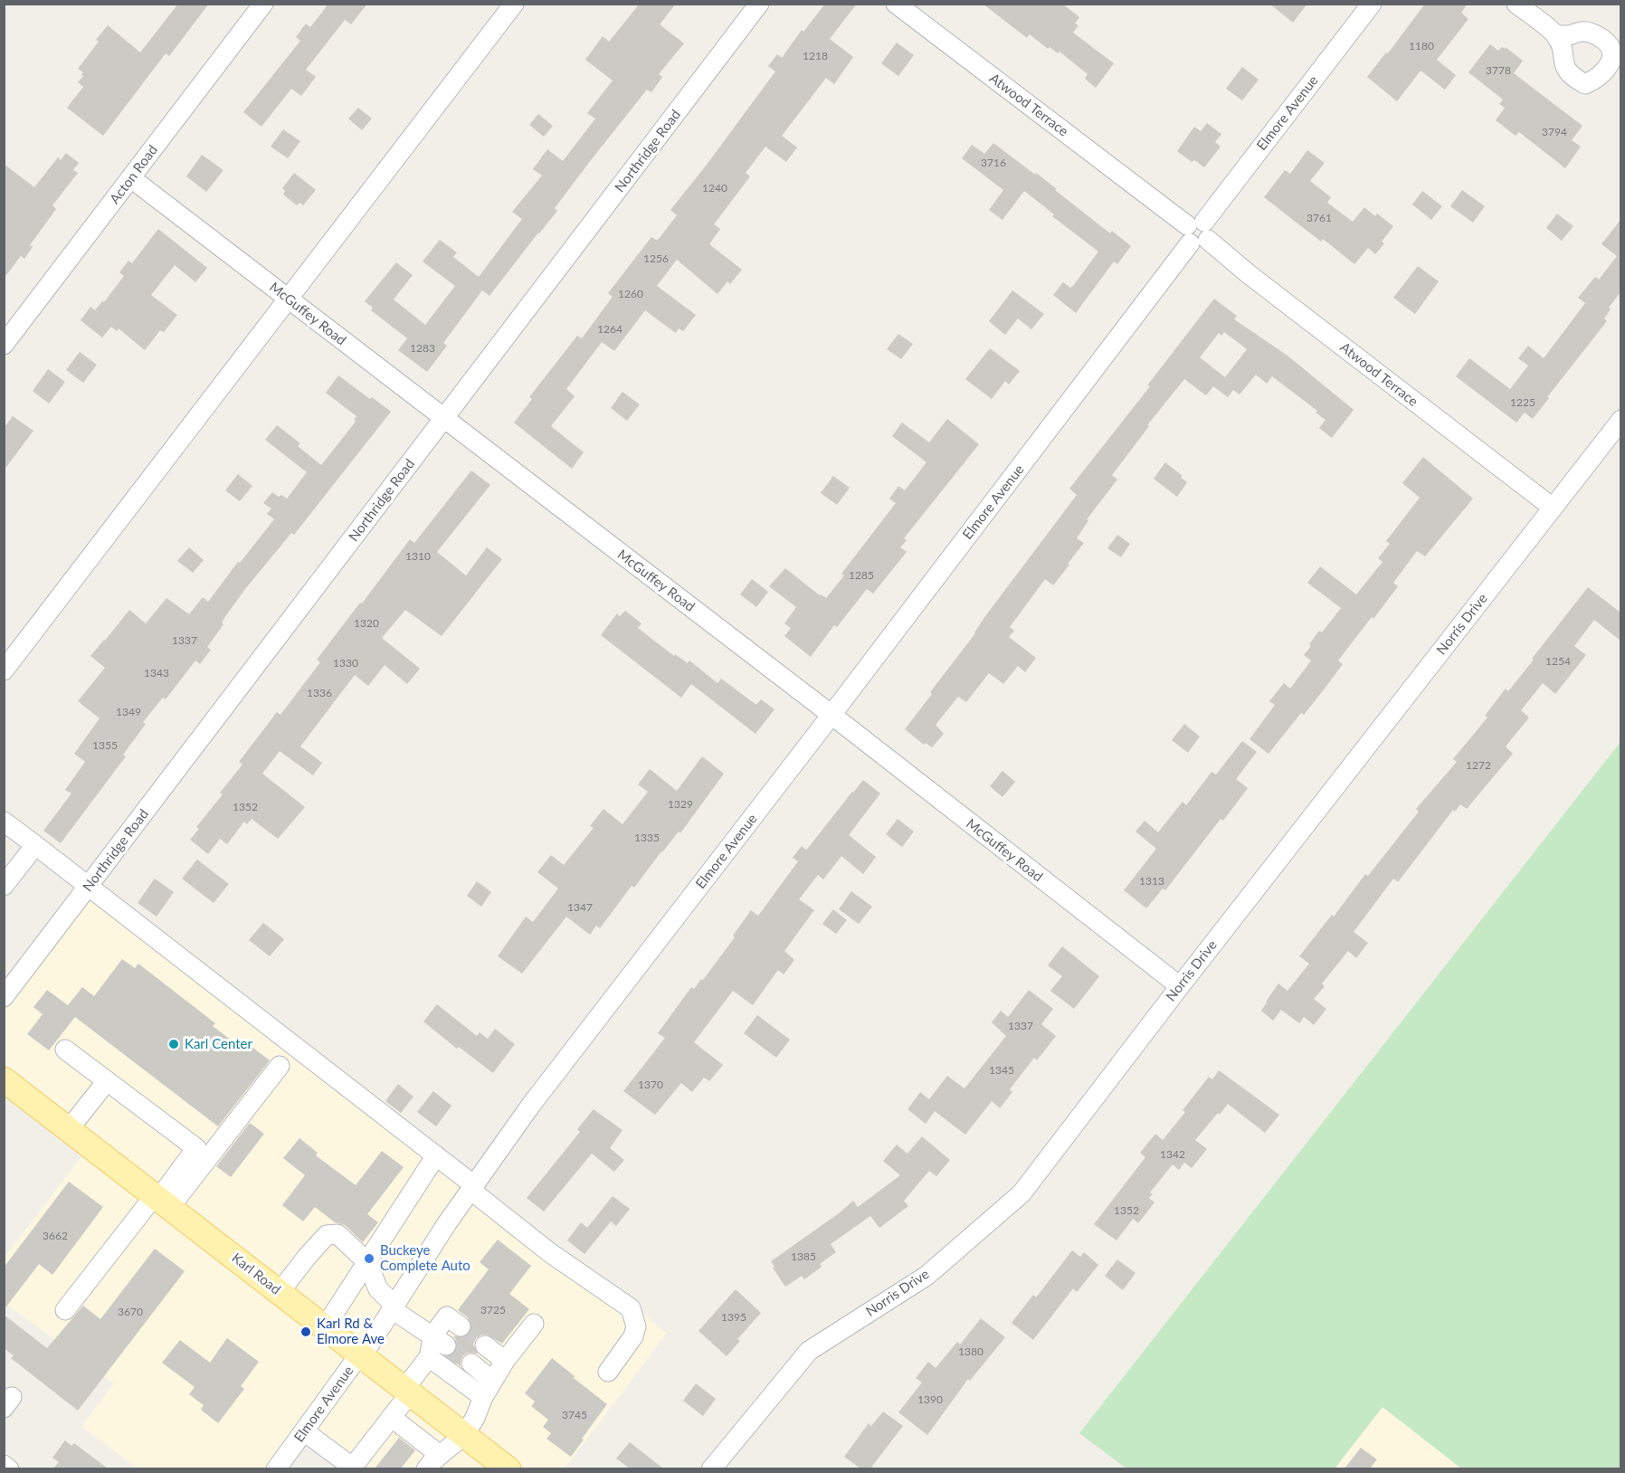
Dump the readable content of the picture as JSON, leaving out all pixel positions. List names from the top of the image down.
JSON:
{
  "streets": {
    "main road": ["Karl Road"],
    "street": [
      "Atwood Terrace",
      "Elmore Avenue",
      "Northridge Road",
      "Acton Road",
      "McGuffey Road",
      "Norris Drive"
    ]
  },
  "crossings": [
    ["Atwood Terrace", "Elmore Avenue"],
    ["Atwood Terrace", "Norris Drive"],
    ["Elmore Avenue", "McGuffey Road"],
    ["Elmore Avenue", "Karl Road"],
    ["Northridge Road", "McGuffey Road"],
    ["Acton Road", "McGuffey Road"],
    ["McGuffey Road", "Norris Drive"]
  ],
  "places": ["Karl Center", "Buckeye Complete Auto", "Karl Rd & Elmore Ave"],
  "house_numbers": [
    "1180",
    "1218",
    "3778",
    "3794",
    "3716",
    "1240",
    "3761",
    "1256",
    "1260",
    "1264",
    "1283",
    "1225",
    "1310",
    "1285",
    "1320",
    "1337",
    "1254",
    "1330",
    "1343",
    "1336",
    "1349",
    "1355",
    "1272",
    "1329",
    "1352",
    "1335",
    "1313",
    "1347",
    "1337",
    "1345",
    "1370",
    "1342",
    "1352",
    "3662",
    "1385",
    "3725",
    "3670",
    "1395",
    "1380",
    "1390",
    "3745"
  ]
}
